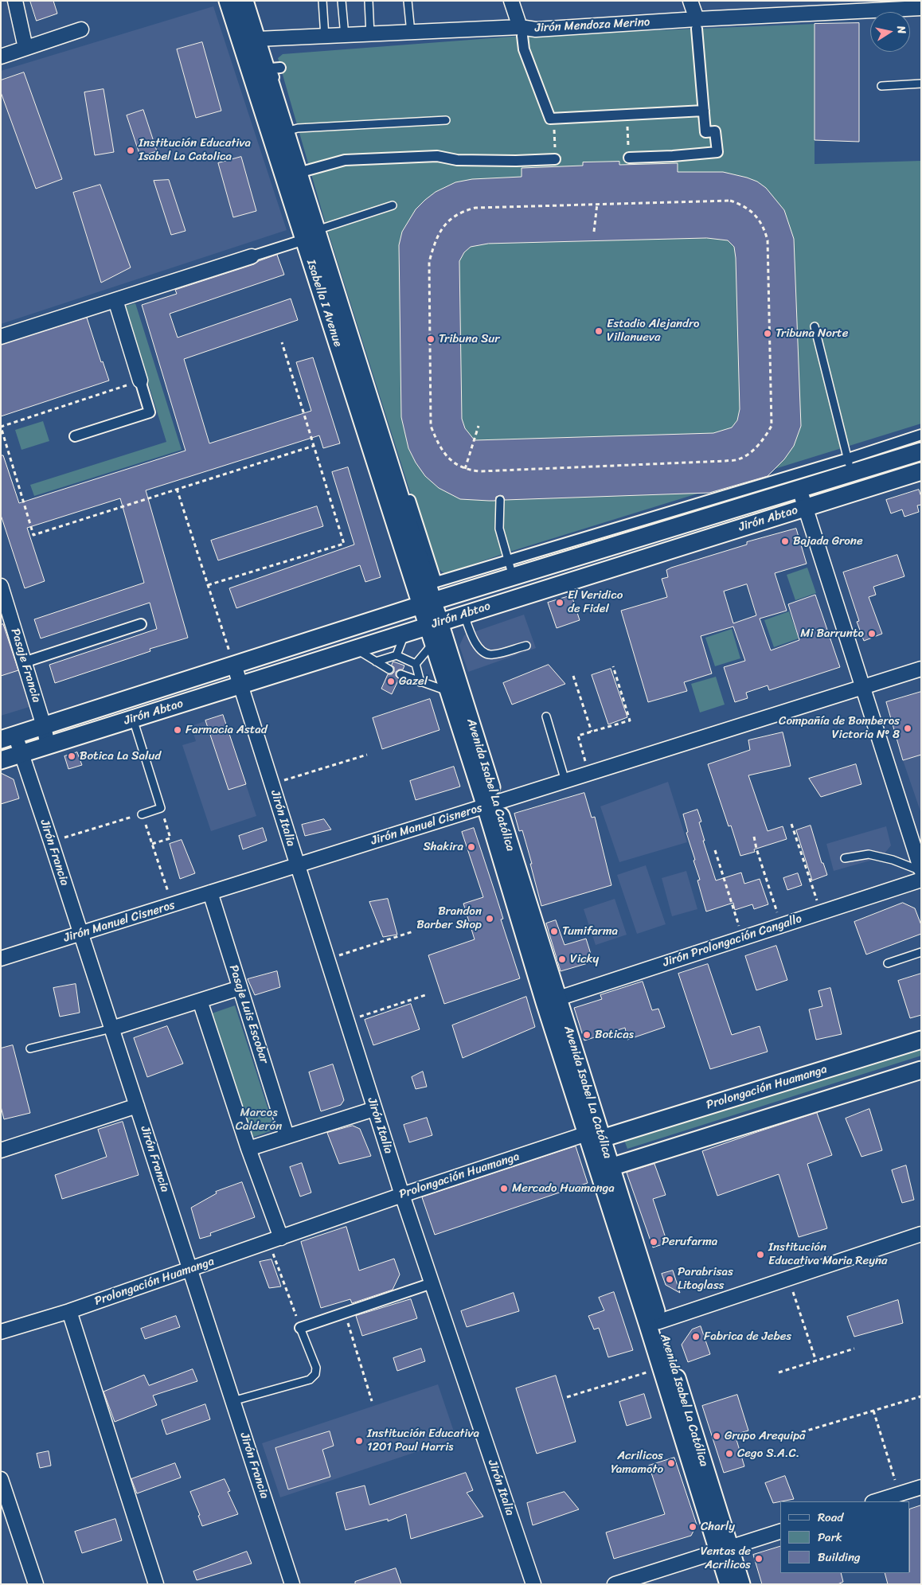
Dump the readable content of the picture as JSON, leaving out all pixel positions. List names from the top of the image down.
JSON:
{
  "streets": {
    "street": [
      "Jirón Mendoza Merino",
      "Isabella I Avenue",
      "Jirón Abtao",
      "Pasaje Francia",
      "Avenida Isabel La Católica",
      "Jirón Italia",
      "Jirón Manuel Cisneros",
      "Jirón Francia",
      "Jirón Prolongación Cangallo",
      "Pasaje Luis Escobar",
      "Prolongación Huamanga"
    ]
  },
  "crossings": [
    ["Jirón Mendoza Merino", "Isabella I Avenue"],
    ["Isabella I Avenue", "Jirón Abtao"],
    ["Isabella I Avenue", "Avenida Isabel La Católica"],
    ["Jirón Abtao", "Pasaje Francia"],
    ["Jirón Abtao", "Avenida Isabel La Católica"],
    ["Jirón Abtao", "Jirón Italia"],
    ["Jirón Abtao", "Jirón Francia"],
    ["Avenida Isabel La Católica", "Jirón Manuel Cisneros"],
    ["Avenida Isabel La Católica", "Jirón Prolongación Cangallo"],
    ["Avenida Isabel La Católica", "Prolongación Huamanga"],
    ["Jirón Italia", "Jirón Manuel Cisneros"],
    ["Jirón Italia", "Prolongación Huamanga"],
    ["Jirón Manuel Cisneros", "Jirón Francia"],
    ["Jirón Manuel Cisneros", "Pasaje Luis Escobar"],
    ["Jirón Francia", "Prolongación Huamanga"]
  ],
  "parks": ["Marcos Calderón"],
  "places": [
    "Institución Educativa Isabel La Catolica",
    "Estadio Alejandro Villanueva",
    "Tribuna Norte",
    "Tribuna Sur",
    "Bajada Grone",
    "El Veridico de Fidel",
    "Mi Barrunto",
    "Gazel",
    "Compañía de Bomberos Victoria Nº 8",
    "Farmacia Astad",
    "Botica La Salud",
    "Shakira",
    "Brandon Barber Shop",
    "Tumifarma",
    "Vicky",
    "Boticas",
    "Mercado Huamanga",
    "Perufarma",
    "Institución Educativa Maria Reyna",
    "Parabrisas Litoglass",
    "Fabrica de Jebes",
    "Grupo Arequipa",
    "Institución Educativa 1201 Paul Harris",
    "Cego S.A.C.",
    "Acrilicos Yamamoto",
    "Charly",
    "Ventas de Acrilicos"
  ],
  "legend": ["Road", "Park", "Building"],
  "north": "right"
}
